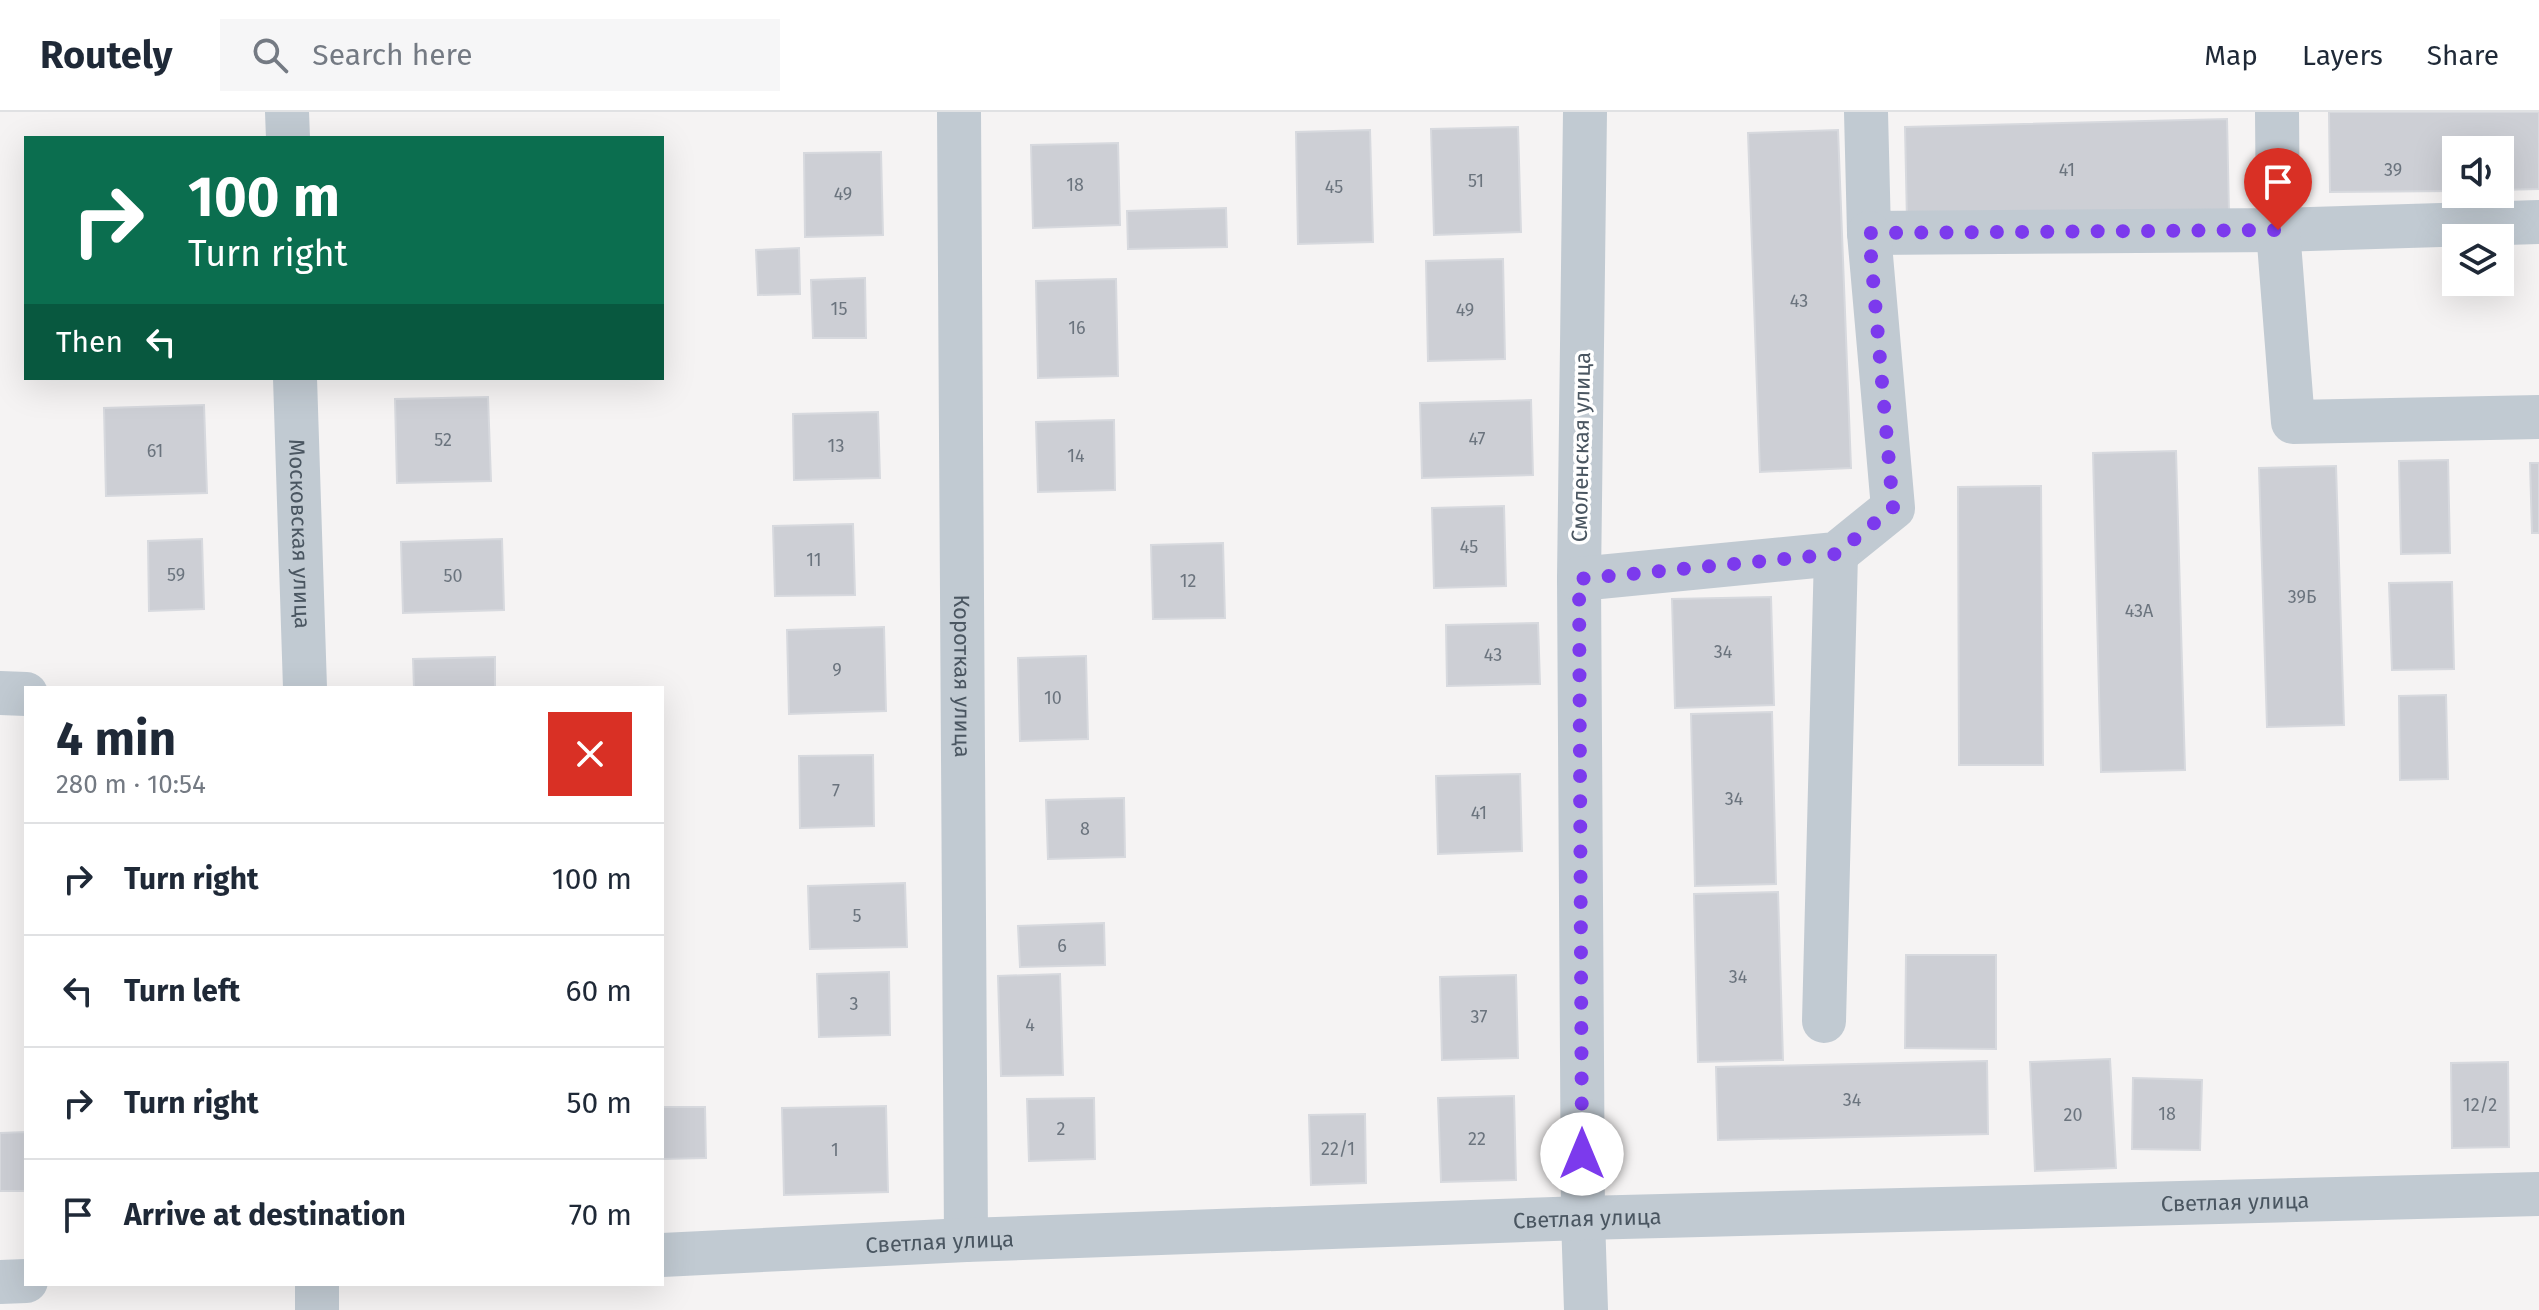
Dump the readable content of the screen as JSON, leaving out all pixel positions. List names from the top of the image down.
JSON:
{
  "streets": {
    "street": [
      "Смоленская улица",
      "Московская улица",
      "Короткая улица",
      "Светлая улица"
    ]
  },
  "crossings": [
    ["Смоленская улица", "Светлая улица"],
    ["Короткая улица", "Светлая улица"]
  ],
  "house_numbers": [
    "41",
    "39",
    "51",
    "18",
    "45",
    "49",
    "43",
    "15",
    "49",
    "16",
    "47",
    "52",
    "13",
    "61",
    "14",
    "45",
    "11",
    "59",
    "50",
    "12",
    "39Б",
    "43А",
    "34",
    "43",
    "9",
    "10",
    "7",
    "34",
    "41",
    "8",
    "5",
    "6",
    "34",
    "3",
    "37",
    "4",
    "34",
    "12/2",
    "18",
    "20",
    "2",
    "22",
    "22/1",
    "1"
  ],
  "page": {
    "header": "Routely",
    "search": "Search here",
    "nav": ["Map", "Layers", "Share"],
    "turn": ["100 m", "Turn right"],
    "then": "Then",
    "heading": ["4 min", "280 m · 10:54"],
    "list": [
      {
        "name": "Turn right",
        "value": "100 m"
      },
      {
        "name": "Turn left",
        "value": "60 m"
      },
      {
        "name": "Turn right",
        "value": "50 m"
      },
      {
        "name": "Arrive at destination",
        "value": "70 m"
      }
    ]
  }
}
